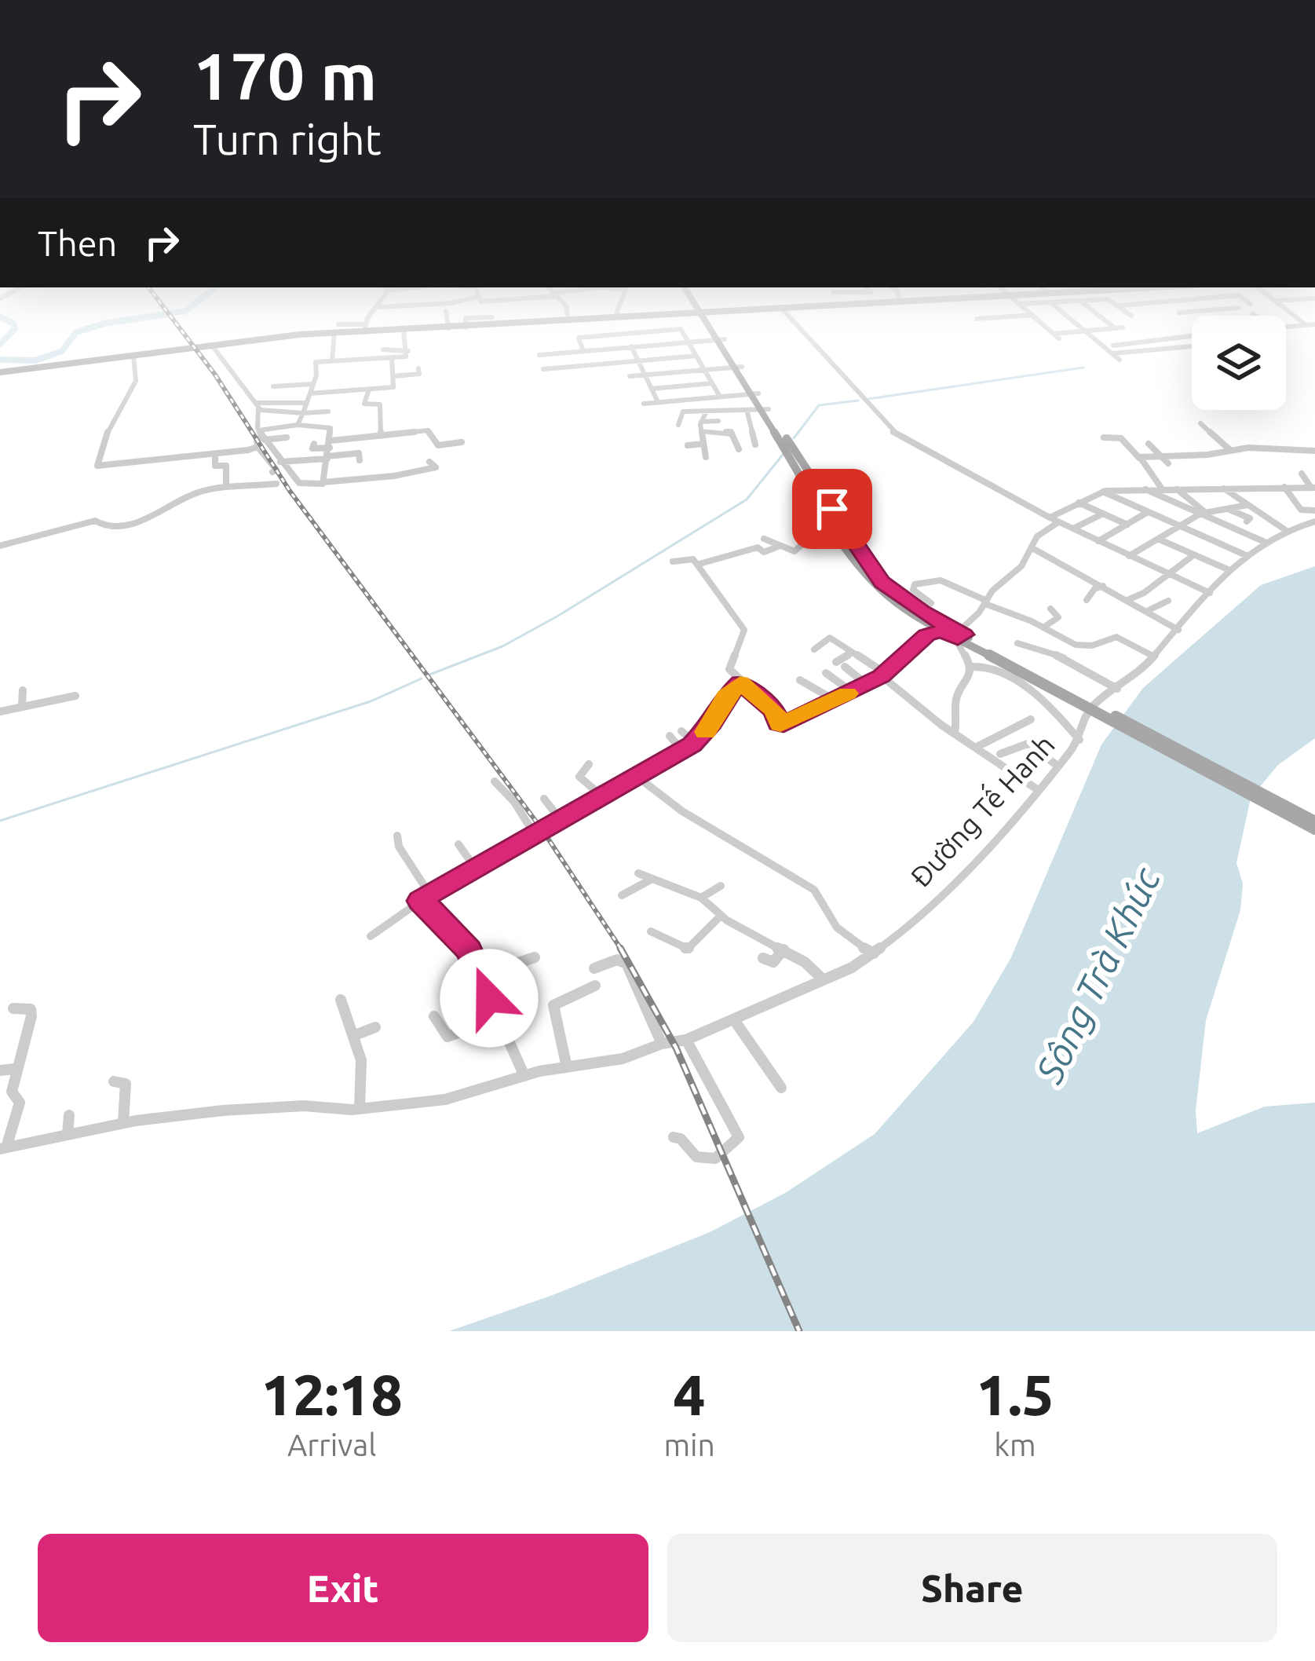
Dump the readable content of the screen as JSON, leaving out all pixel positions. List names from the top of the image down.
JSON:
{
  "streets": {
    "street": ["Đường Tế Hanh"]
  },
  "water": ["Sông Trà Khúc"],
  "page": {
    "turn": ["170 m", "Turn right"],
    "then": "Then",
    "eta": [
      "12:18",
      "Arrival",
      "4",
      "min",
      "1.5",
      "km"
    ],
    "buttons": ["Exit", "Share"]
  }
}
